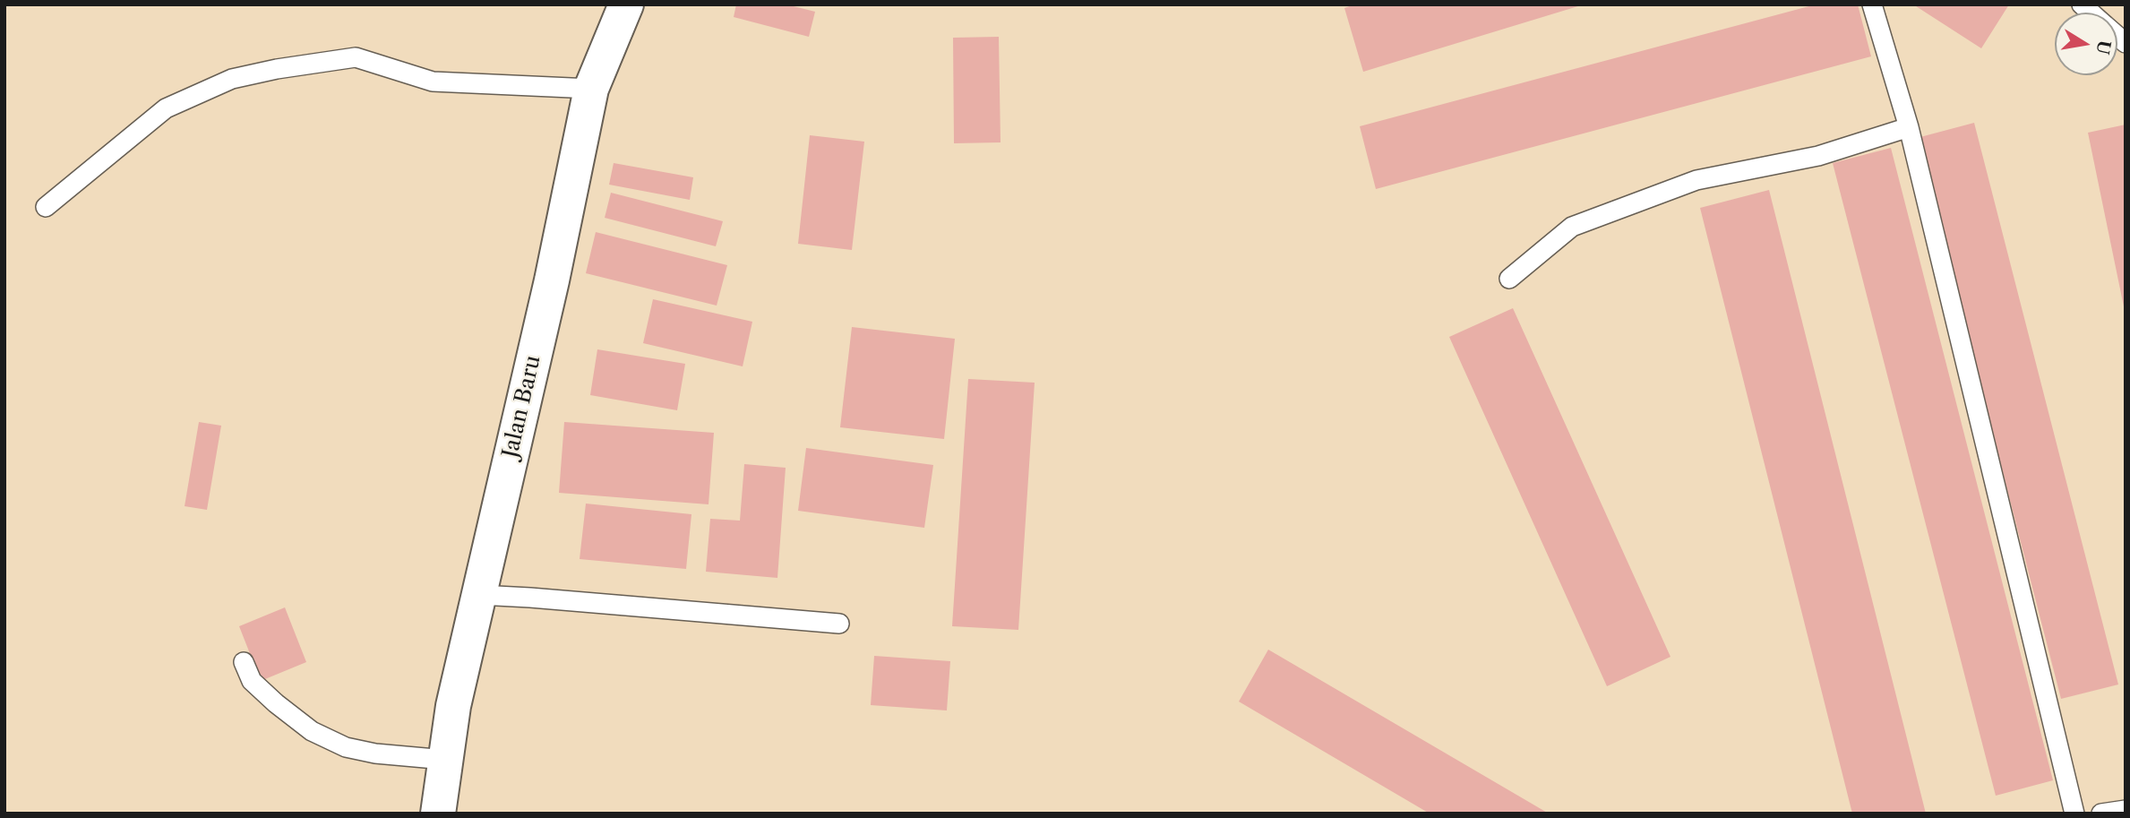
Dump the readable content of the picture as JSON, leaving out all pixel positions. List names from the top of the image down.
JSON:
{
  "streets": {
    "street": ["Jalan Baru"]
  },
  "north": "right"
}
